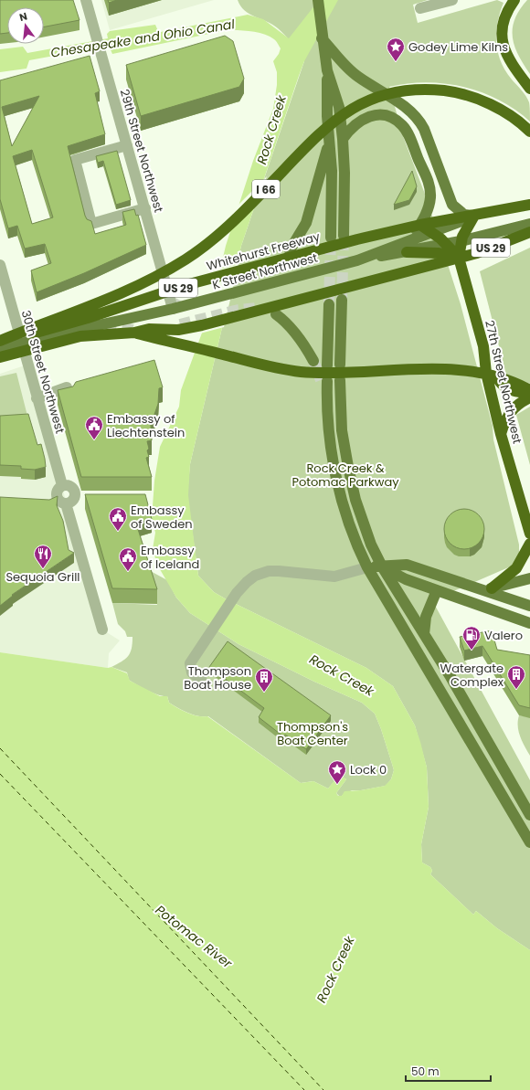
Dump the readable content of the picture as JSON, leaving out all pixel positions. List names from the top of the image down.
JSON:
{
  "streets": {
    "highway": [
      "I 66",
      "US 29",
      "Whitehurst Freeway",
      "K Street Northwest",
      "27th Street Northwest"
    ],
    "street": ["29th Street Northwest", "30th Street Northwest"]
  },
  "crossings": [
    ["29th Street Northwest", "K Street Northwest"],
    ["I 66", "Whitehurst Freeway"],
    ["US 29", "K Street Northwest"],
    ["US 29", "27th Street Northwest"],
    ["Whitehurst Freeway", "K Street Northwest"],
    ["K Street Northwest", "30th Street Northwest"],
    ["K Street Northwest", "27th Street Northwest"]
  ],
  "water": ["Chesapeake and Ohio Canal", "Rock Creek", "Potomac River"],
  "parks": ["Rock Creek & Potomac Parkway", "Thompson's Boat Center"],
  "places": {
    "place": ["Godey Lime Kilns", "Lock 0"],
    "public building": ["Embassy of Liechtenstein", "Embassy of Sweden", "Embassy of Iceland"],
    "restaurant": ["Sequoia Grill"],
    "fuel station": ["Valero"],
    "building": ["Watergate Complex", "Thompson Boat House"]
  },
  "scale_bar": "50 m",
  "north": "top"
}
